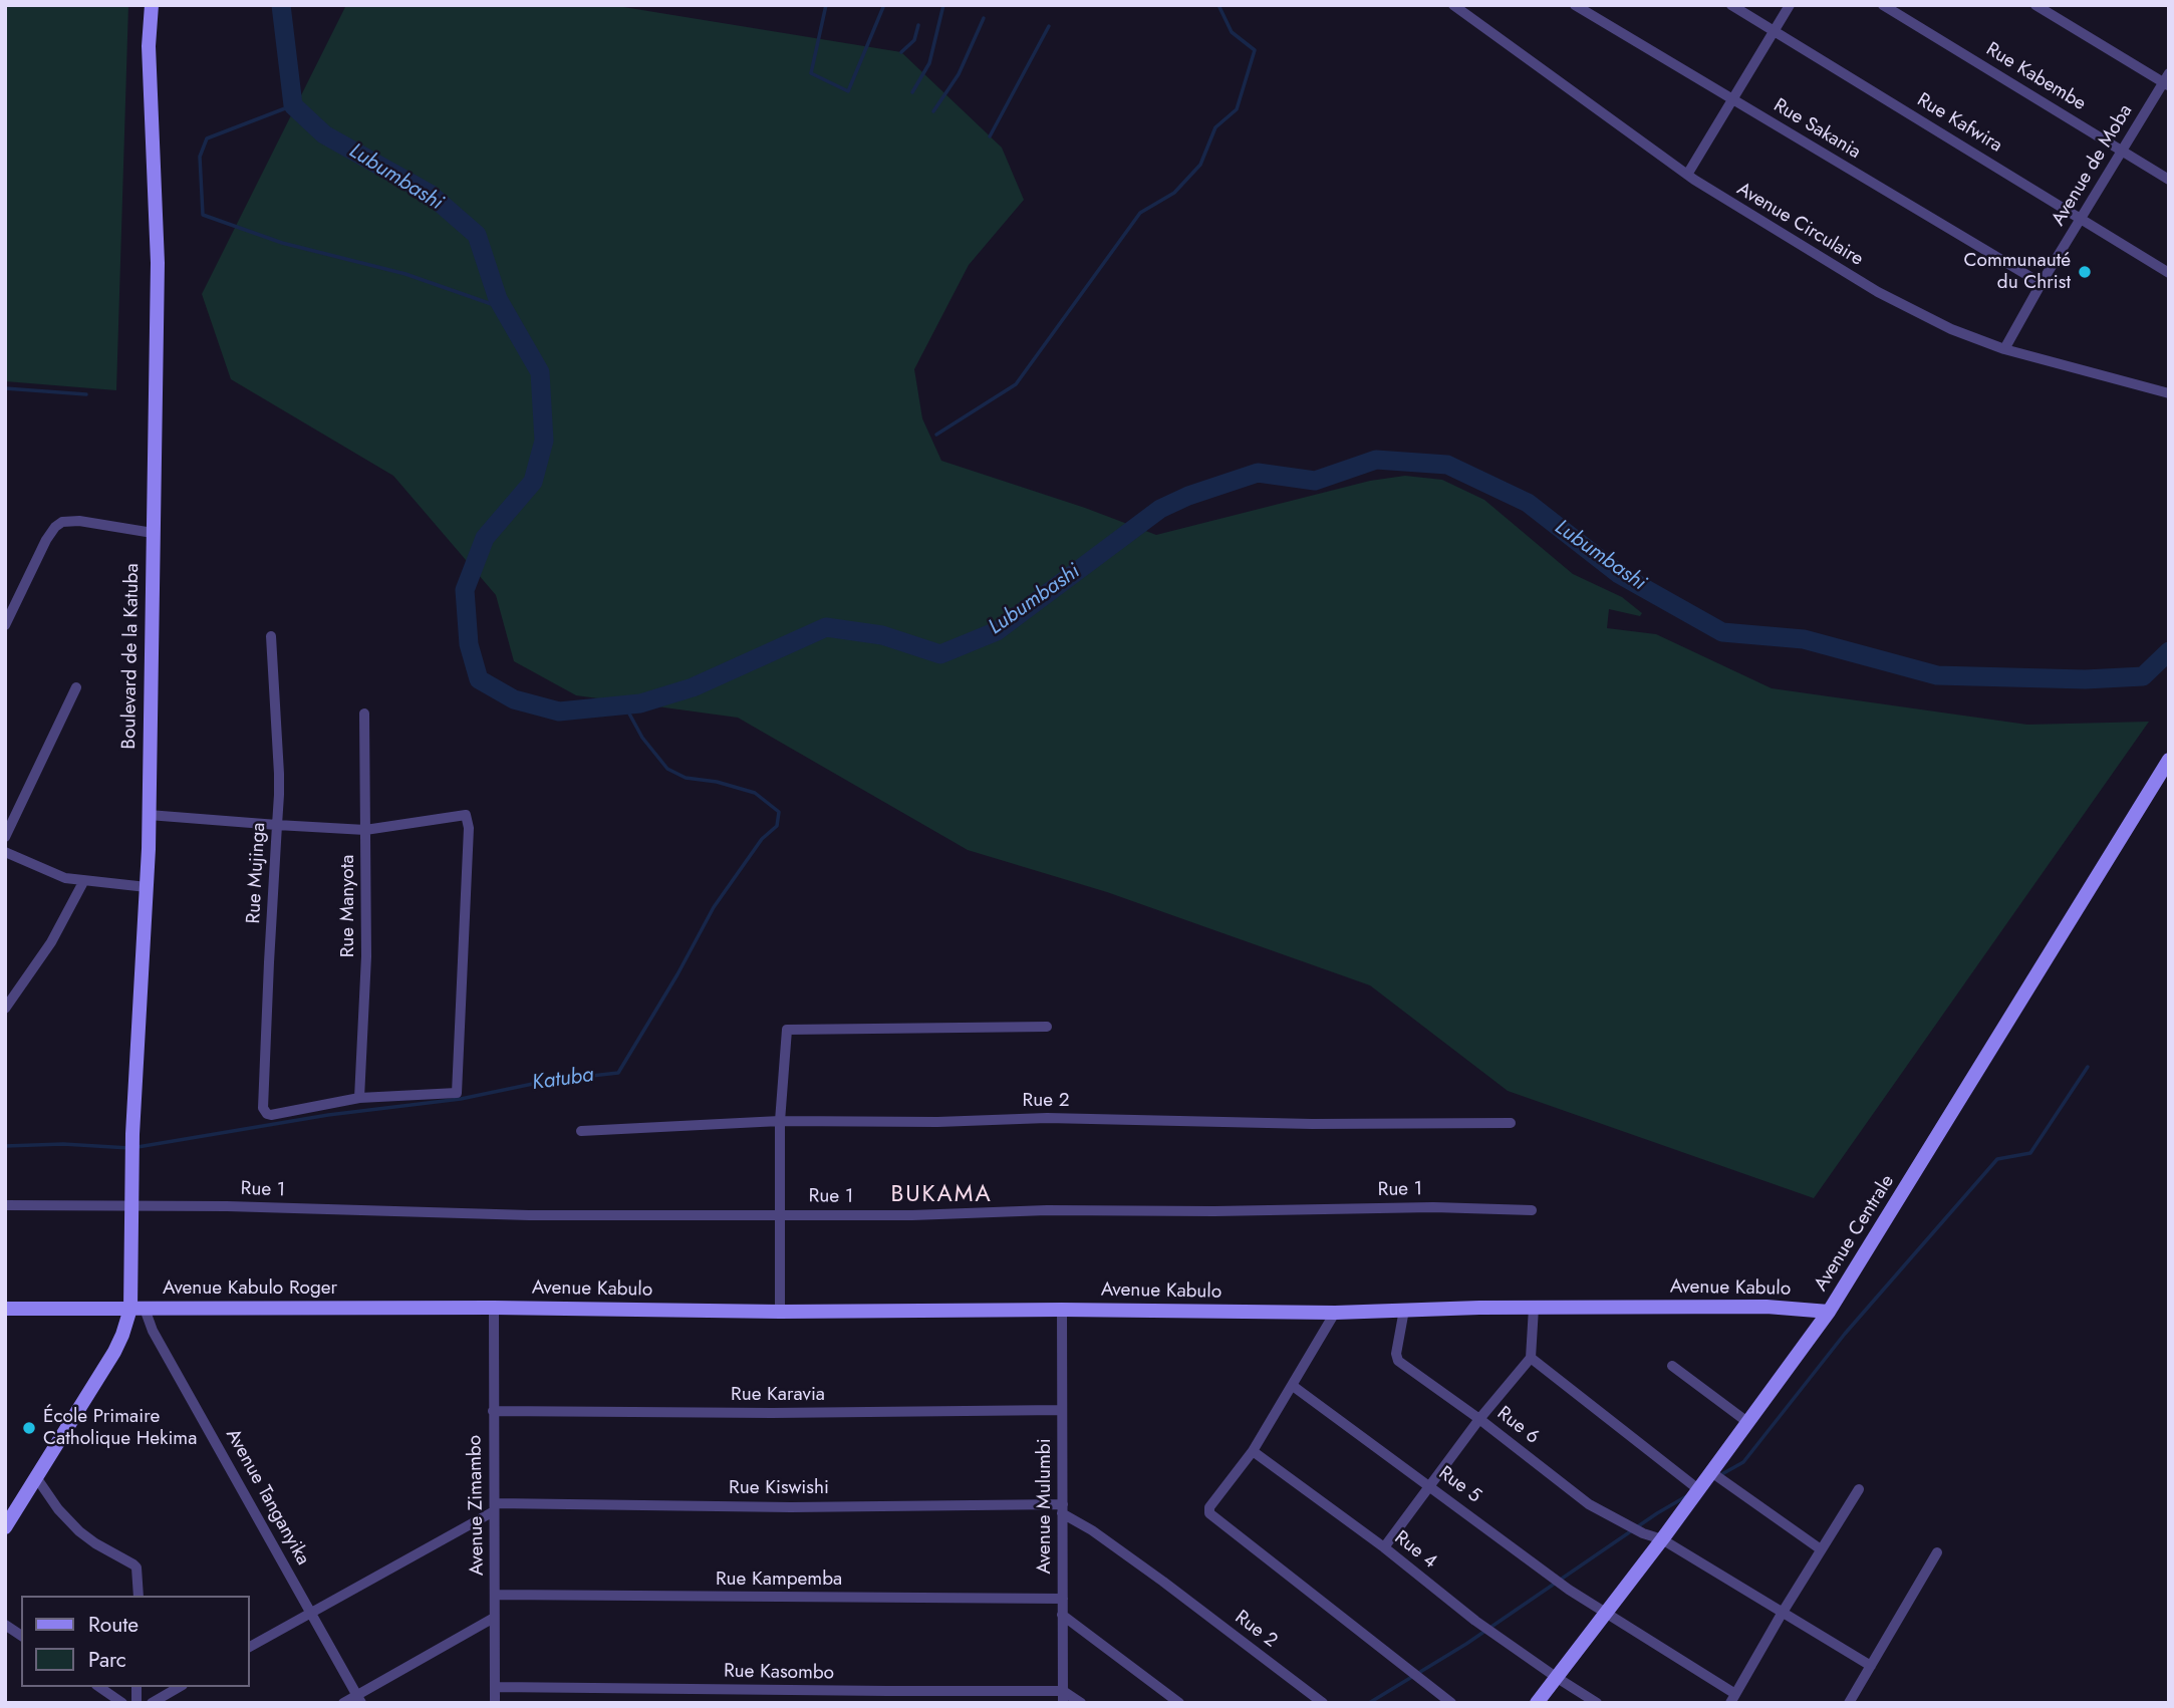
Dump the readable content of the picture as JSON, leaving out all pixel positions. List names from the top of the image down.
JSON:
{
  "streets": {
    "street": [
      "Rue Kabembe",
      "Rue Kafwira",
      "Rue Sakania",
      "Avenue de Moba",
      "Avenue Circulaire",
      "Boulevard de la Katuba",
      "Rue Mujinga",
      "Rue Manyota",
      "Rue 2",
      "Rue 1",
      "Avenue Centrale",
      "Avenue Kabulo Roger",
      "Avenue Kabulo",
      "Rue Karavia",
      "Rue 6",
      "Rue 5",
      "Rue Kiswishi",
      "Avenue Tanganyika",
      "Avenue Zimambo",
      "Avenue Mulumbi",
      "Rue 4",
      "Rue Kampemba",
      "Rue Kasombo"
    ]
  },
  "crossings": [
    ["Rue Kabembe", "Avenue de Moba"],
    ["Rue Kafwira", "Avenue de Moba"],
    ["Rue Sakania", "Avenue de Moba"],
    ["Avenue de Moba", "Avenue Circulaire"],
    ["Boulevard de la Katuba", "Rue 1"],
    ["Boulevard de la Katuba", "Avenue Kabulo Roger"],
    ["Boulevard de la Katuba", "Avenue Tanganyika"],
    ["Rue Mujinga", "Rue Manyota"],
    ["Rue 2", "Rue Kiswishi"],
    ["Rue 2", "Avenue Mulumbi"],
    ["Avenue Centrale", "Avenue Kabulo"],
    ["Avenue Centrale", "Rue 6"],
    ["Avenue Centrale", "Rue 5"],
    ["Avenue Centrale", "Rue 4"],
    ["Avenue Kabulo Roger", "Avenue Kabulo"],
    ["Avenue Kabulo Roger", "Avenue Tanganyika"],
    ["Avenue Kabulo Roger", "Avenue Zimambo"],
    ["Avenue Kabulo", "Rue 6"],
    ["Avenue Kabulo", "Avenue Zimambo"],
    ["Avenue Kabulo", "Avenue Mulumbi"],
    ["Rue Karavia", "Avenue Zimambo"],
    ["Rue Karavia", "Avenue Mulumbi"],
    ["Rue Kiswishi", "Avenue Zimambo"],
    ["Rue Kiswishi", "Avenue Mulumbi"],
    ["Avenue Zimambo", "Rue Kampemba"],
    ["Avenue Zimambo", "Rue Kasombo"],
    ["Avenue Mulumbi", "Rue Kampemba"],
    ["Avenue Mulumbi", "Rue Kasombo"]
  ],
  "districts": ["BUKAMA"],
  "water": ["Lubumbashi", "Katuba"],
  "places": ["Communauté du Christ", "École Primaire Catholique Hekima"],
  "legend": ["Route", "Parc"]
}
